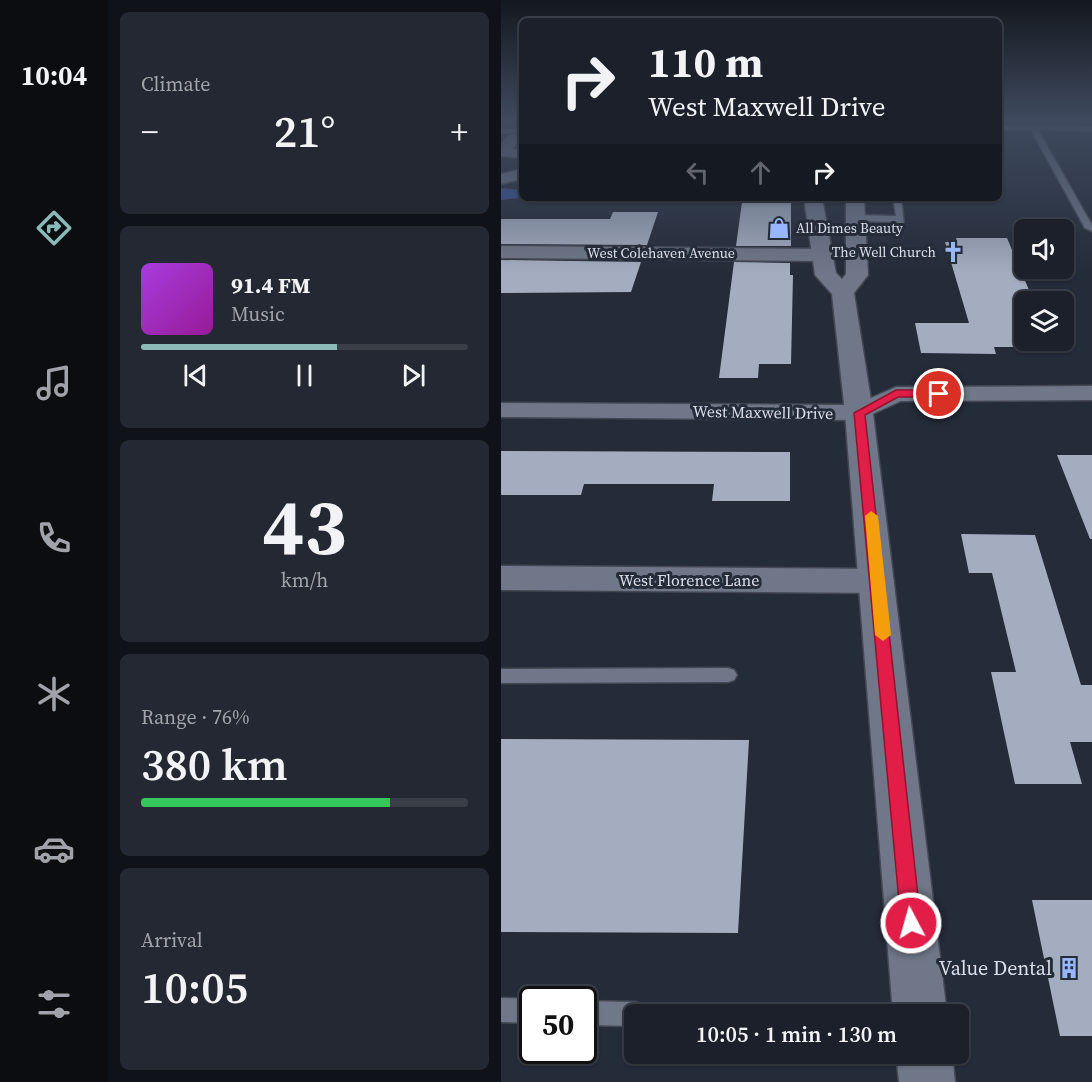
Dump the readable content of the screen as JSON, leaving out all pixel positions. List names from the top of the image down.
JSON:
{
  "streets": {
    "street": ["West Colehaven Avenue", "West Maxwell Drive", "West Florence Lane"]
  },
  "places": {
    "shop": ["All Dimes Beauty"],
    "church": ["The Well Church"],
    "building": ["Value Dental"]
  },
  "page": {
    "tabs": "10:04",
    "tile": [
      "Climate",
      ["43", "km/h"],
      ["Range · 76%", "380 km"],
      ["Arrival", "10:05"]
    ],
    "turn": ["110 m", "West Maxwell Drive"],
    "heat": ["−", "21°", "+"],
    "song": ["91.4 FM", "Music"],
    "limit": "50",
    "trip": "10:05 · 1 min · 130 m"
  }
}
